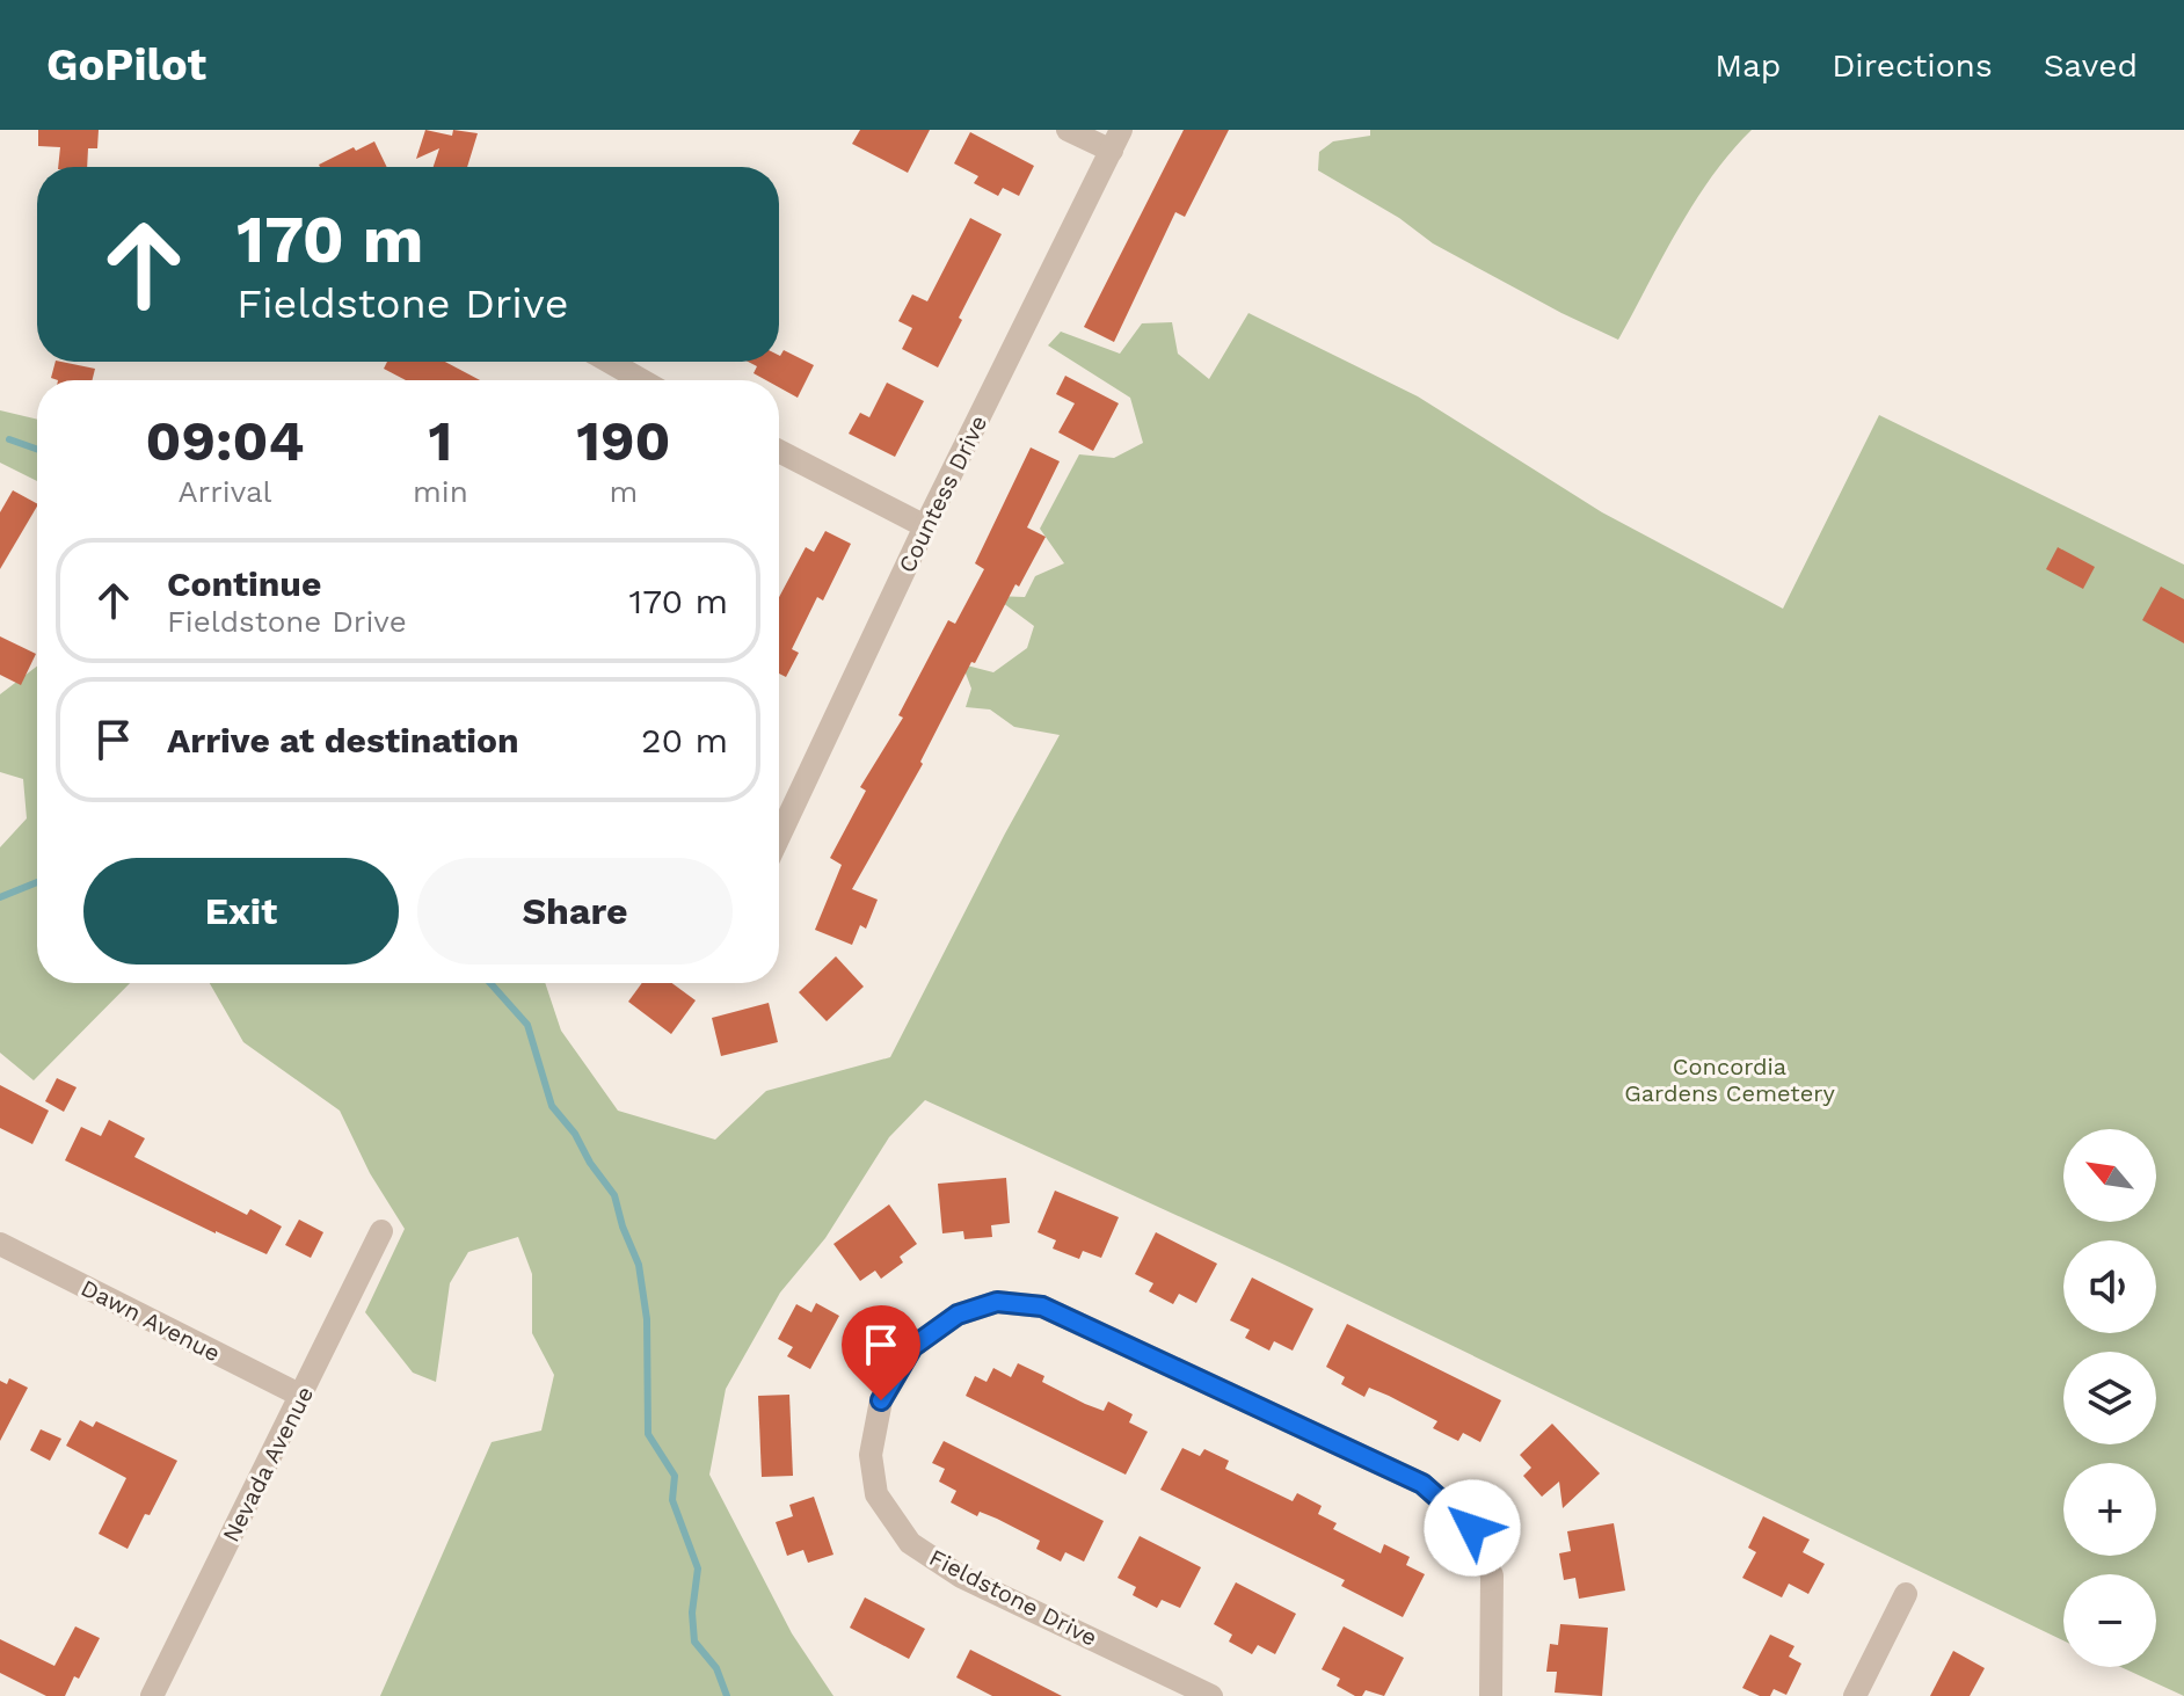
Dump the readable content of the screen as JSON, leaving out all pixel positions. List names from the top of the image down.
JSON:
{
  "streets": {
    "street": [
      "Countess Drive",
      "Dawn Avenue",
      "Nevada Avenue",
      "Fieldstone Drive"
    ]
  },
  "crossings": [
    ["Dawn Avenue", "Nevada Avenue"]
  ],
  "parks": ["Concordia Gardens Cemetery"],
  "north": "top left",
  "page": {
    "header": "GoPilot",
    "nav": ["Map", "Directions", "Saved"],
    "turn": ["170 m", "Fieldstone Drive"],
    "eta": [
      "09:04",
      "Arrival",
      "1",
      "min",
      "190",
      "m"
    ],
    "list": [
      {
        "name": "Continue",
        "note": "Fieldstone Drive",
        "value": "170 m"
      },
      {
        "name": "Arrive at destination",
        "value": "20 m"
      }
    ],
    "buttons": ["Exit", "Share"],
    "map_buttons": ["+", "−"]
  }
}
